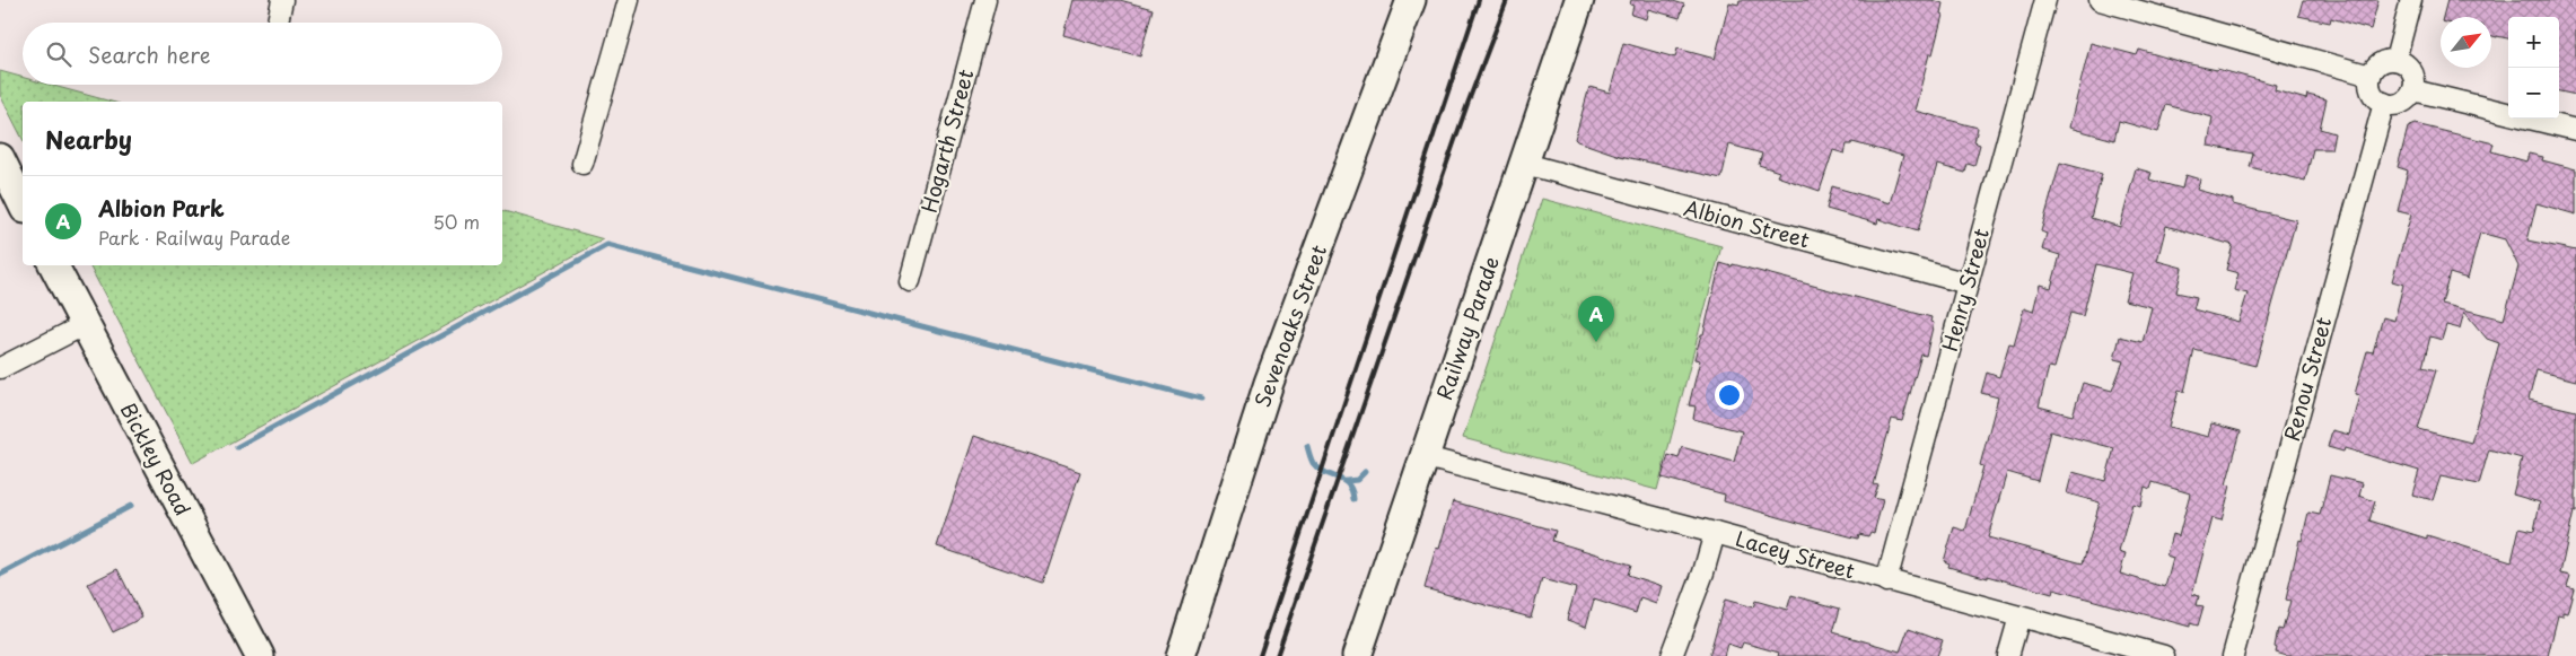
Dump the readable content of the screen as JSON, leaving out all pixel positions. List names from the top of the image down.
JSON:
{
  "streets": {
    "street": [
      "Hogarth Street",
      "Albion Street",
      "Henry Street",
      "Sevenoaks Street",
      "Railway Parade",
      "Renou Street",
      "Bickley Road",
      "Lacey Street"
    ]
  },
  "crossings": [
    ["Albion Street", "Henry Street"],
    ["Albion Street", "Railway Parade"],
    ["Henry Street", "Lacey Street"],
    ["Railway Parade", "Lacey Street"]
  ],
  "north": "top right",
  "page": {
    "map_buttons": ["+", "−"],
    "search": "Search here",
    "heading": "Nearby",
    "list": [
      {
        "mark": "A",
        "name": "Albion Park",
        "note": "Park · Railway Parade",
        "value": "50 m"
      }
    ],
    "pins": "A"
  }
}
